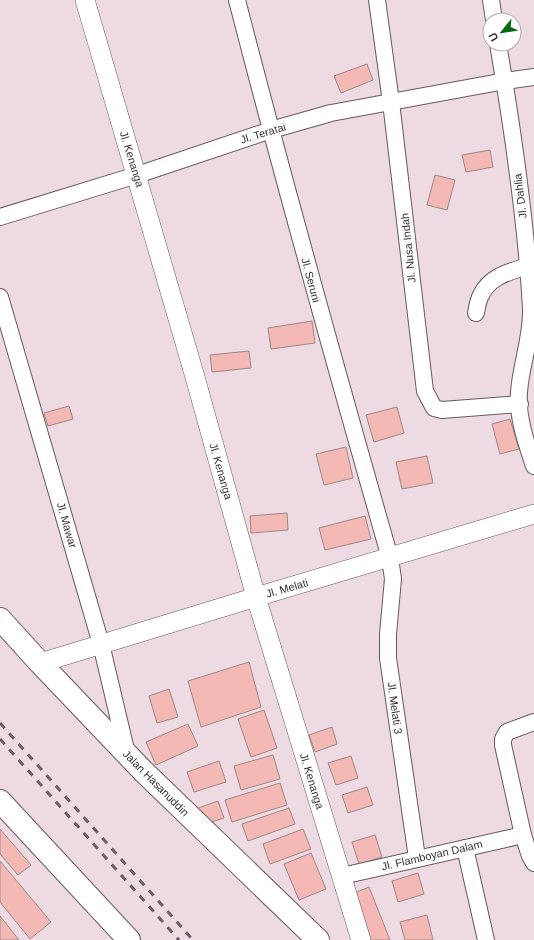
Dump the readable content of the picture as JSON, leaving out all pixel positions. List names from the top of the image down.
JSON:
{
  "streets": {
    "main road": ["Jalan Hasanuddin"],
    "street": [
      "Jl. Teratai",
      "Jl. Kenanga",
      "Jl. Dahlia",
      "Jl. Nusa Indah",
      "Jl. Seruni",
      "Jl. Mawar",
      "Jl. Melati",
      "Jl. Melati 3",
      "Jl. Flamboyan Dalam"
    ]
  },
  "crossings": [
    ["Jl. Teratai", "Jl. Kenanga"],
    ["Jl. Teratai", "Jl. Dahlia"],
    ["Jl. Teratai", "Jl. Nusa Indah"],
    ["Jl. Teratai", "Jl. Seruni"],
    ["Jl. Kenanga", "Jl. Melati"],
    ["Jl. Kenanga", "Jl. Flamboyan Dalam"],
    ["Jl. Dahlia", "Jl. Nusa Indah"],
    ["Jl. Seruni", "Jl. Melati"],
    ["Jl. Seruni", "Jl. Melati 3"],
    ["Jl. Mawar", "Jl. Melati"],
    ["Jl. Mawar", "Jalan Hasanuddin"],
    ["Jl. Melati", "Jl. Melati 3"],
    ["Jl. Melati", "Jalan Hasanuddin"],
    ["Jl. Melati 3", "Jl. Flamboyan Dalam"]
  ],
  "north": "bottom left"
}
